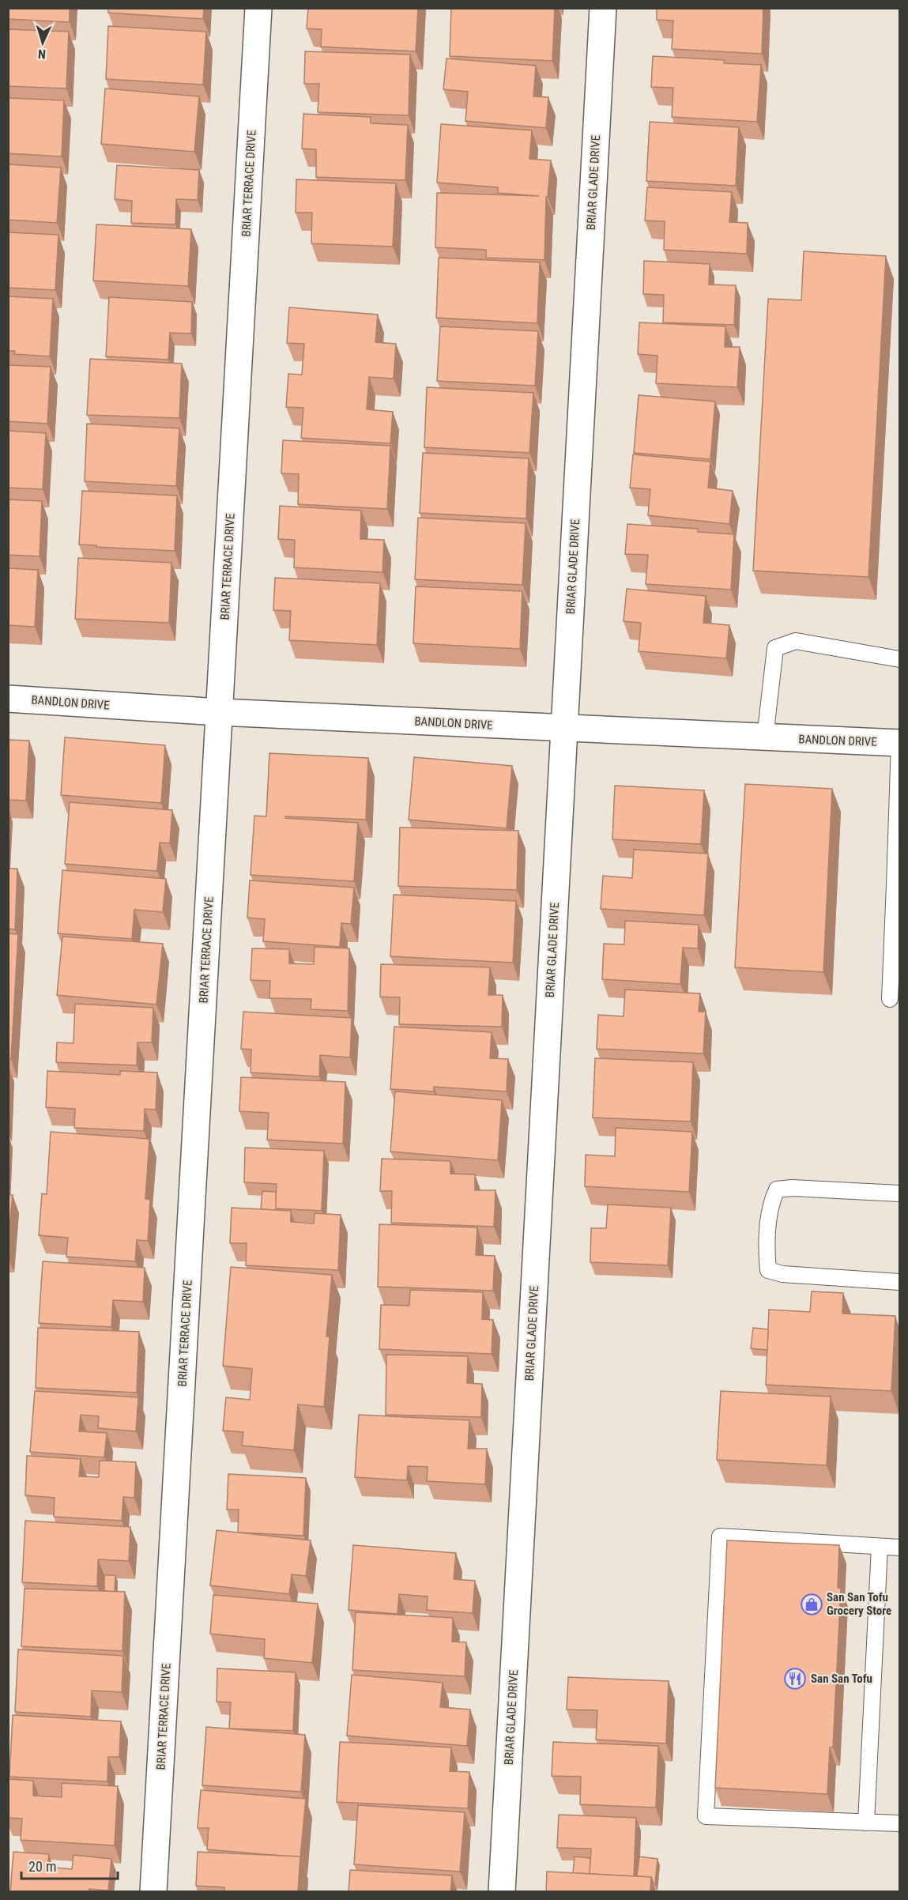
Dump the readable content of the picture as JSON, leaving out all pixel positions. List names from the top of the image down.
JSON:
{
  "streets": {
    "street": ["BRIAR GLADE DRIVE", "BRIAR TERRACE DRIVE", "BANDLON DRIVE"]
  },
  "crossings": [
    ["BRIAR GLADE DRIVE", "BANDLON DRIVE"],
    ["BRIAR TERRACE DRIVE", "BANDLON DRIVE"]
  ],
  "places": {
    "shop": ["San San Tofu Grocery Store"],
    "restaurant": ["San San Tofu"]
  },
  "scale_bar": "20 m",
  "north": "bottom"
}
